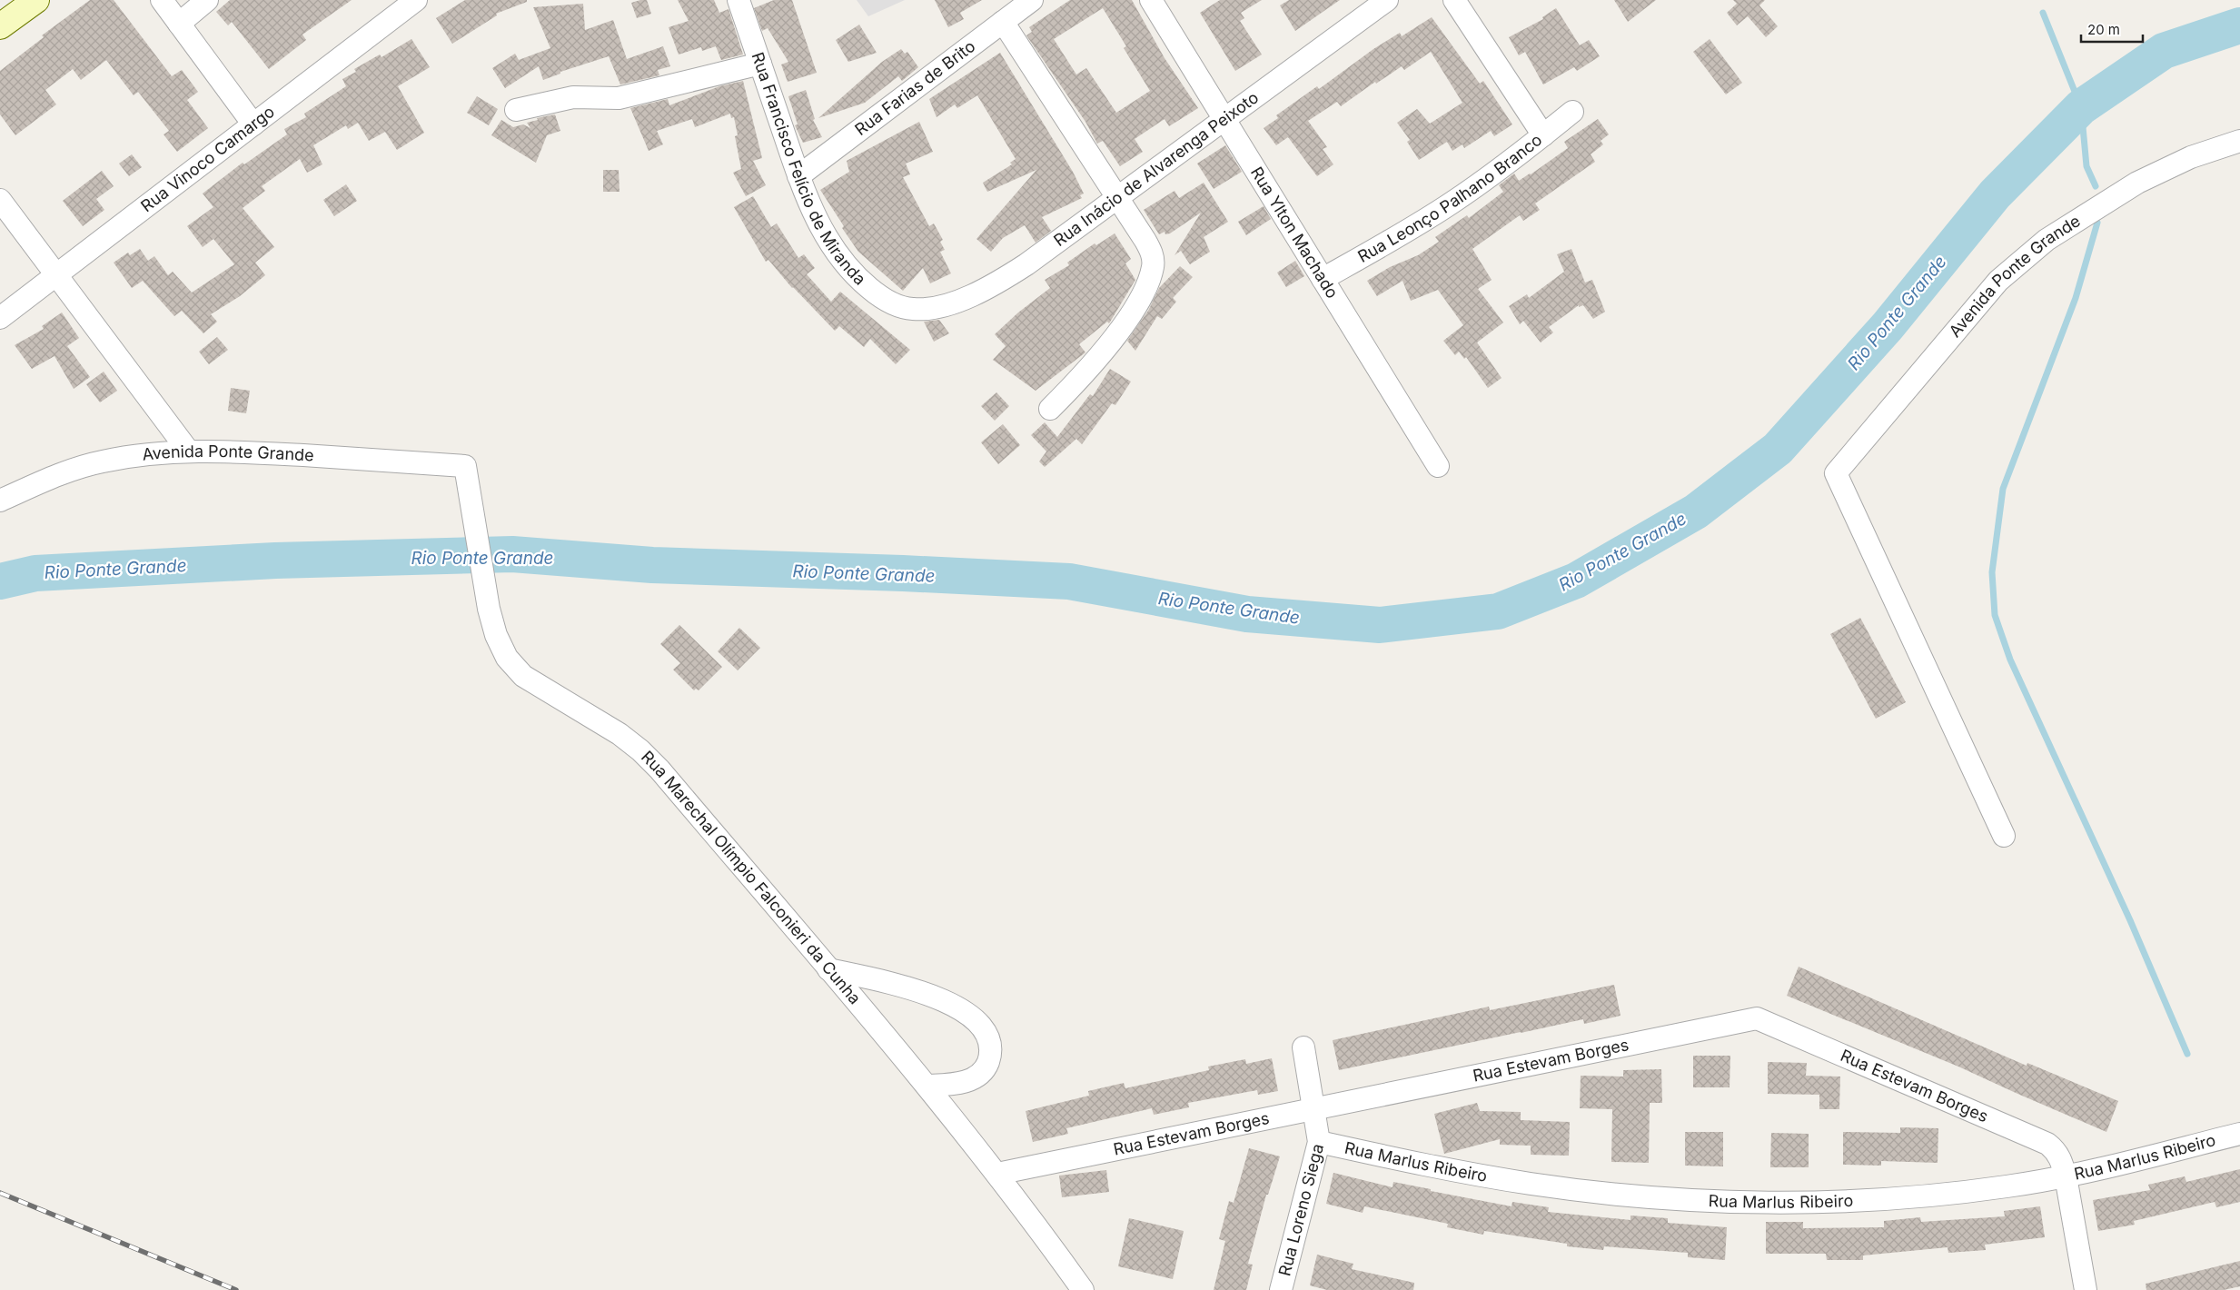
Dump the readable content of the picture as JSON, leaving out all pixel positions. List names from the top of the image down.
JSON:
{
  "streets": {
    "street": [
      "Rua Farias de Brito",
      "Rua Vinoco Camargo",
      "Rua Francisco Felício de Miranda",
      "Rua Inácio de Alvarenga Peixoto",
      "Rua Leonço Palhano Branco",
      "Rua Ylton Machado",
      "Avenida Ponte Grande",
      "Rua Marechal Olímpio Falconieri da Cunha",
      "Rua Estevam Borges",
      "Rua Marlus Ribeiro",
      "Rua Loreno Siega"
    ]
  },
  "crossings": [
    ["Rua Farias de Brito", "Rua Francisco Felício de Miranda"],
    ["Rua Francisco Felício de Miranda", "Rua Inácio de Alvarenga Peixoto"],
    ["Rua Inácio de Alvarenga Peixoto", "Rua Ylton Machado"],
    ["Rua Leonço Palhano Branco", "Rua Ylton Machado"],
    ["Avenida Ponte Grande", "Rua Marechal Olímpio Falconieri da Cunha"],
    ["Rua Marechal Olímpio Falconieri da Cunha", "Rua Estevam Borges"],
    ["Rua Estevam Borges", "Rua Marlus Ribeiro"],
    ["Rua Estevam Borges", "Rua Loreno Siega"],
    ["Rua Marlus Ribeiro", "Rua Loreno Siega"]
  ],
  "water": ["Rio Ponte Grande"],
  "scale_bar": "20 m"
}
